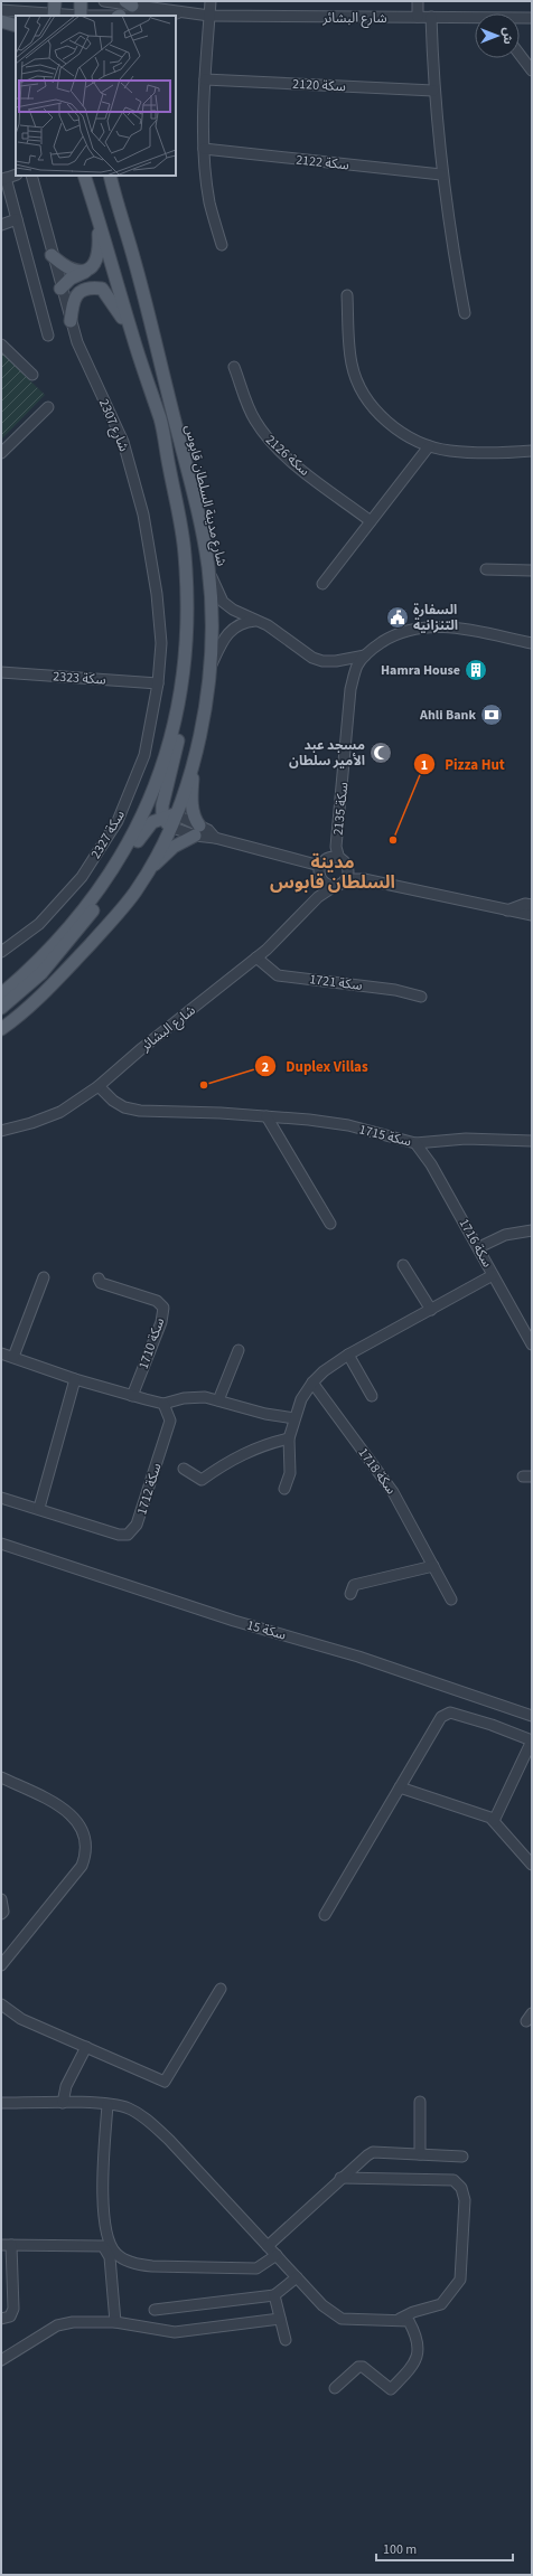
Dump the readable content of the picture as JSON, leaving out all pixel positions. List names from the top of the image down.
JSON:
{
  "streets": {
    "main road": ["شارع مدينة السلطان قابوس"],
    "street": [
      "شارع البشائر",
      "سكة 2120",
      "سكة 2122",
      "2307 شارع",
      "سكة 2126",
      "سكة 2323",
      "سكة 2135",
      "سكة 2327",
      "سكة 1721",
      "سكة 1715",
      "سكة 1716",
      "سكة 1710",
      "سكة 1718",
      "سكة 1712",
      "سكة 15"
    ]
  },
  "crossings": [
    ["شارع البشائر", "سكة 2135"],
    ["شارع البشائر", "سكة 1721"],
    ["شارع البشائر", "سكة 1715"],
    ["2307 شارع", "سكة 2323"],
    ["2307 شارع", "سكة 2327"],
    ["سكة 2323", "سكة 2327"],
    ["سكة 1715", "سكة 1716"]
  ],
  "districts": ["مدينة السلطان قابوس"],
  "places": {
    "public building": ["السفارة التنزانية"],
    "building": ["Hamra House"],
    "bank": ["Ahli Bank"],
    "mosque": ["مسجد عبد الأمير سلطان"],
    "other": ["Pizza Hut", "Duplex Villas"]
  },
  "scale_bar": "100 m",
  "north": "right"
}
